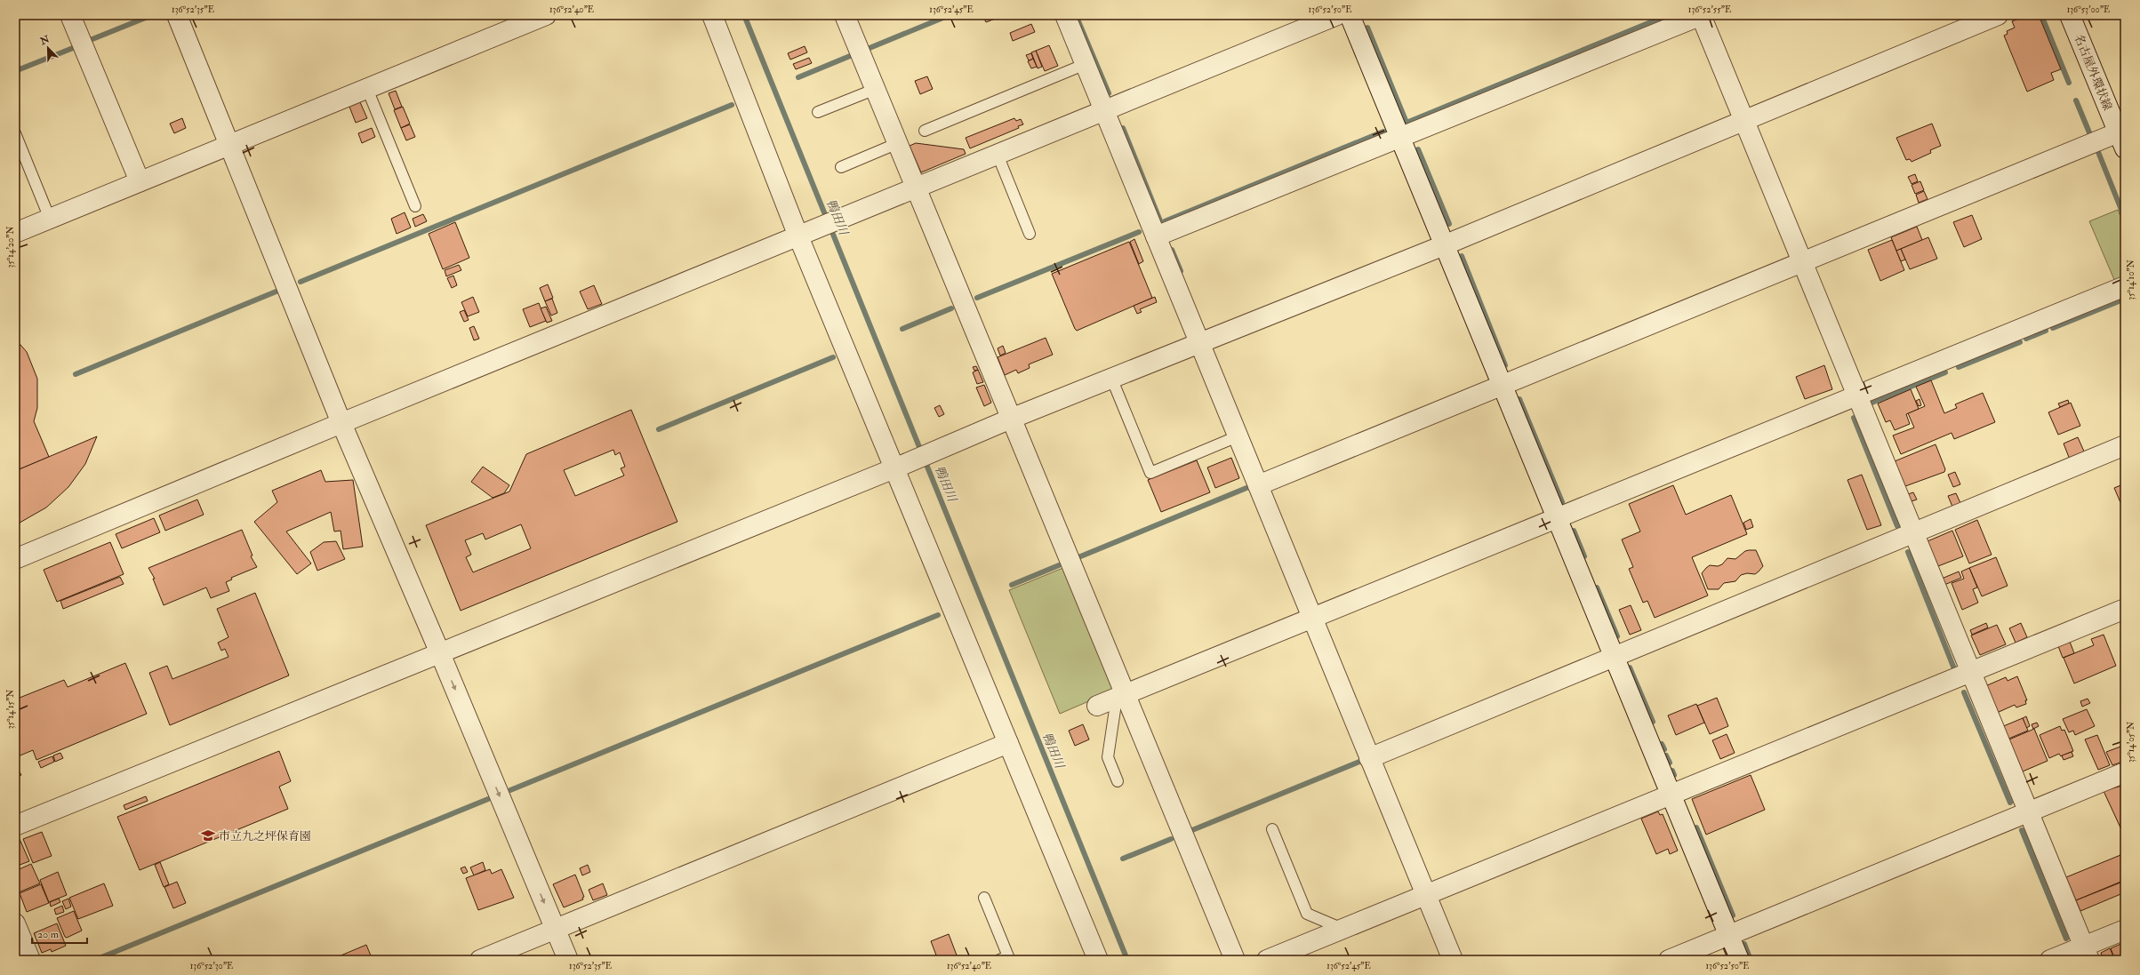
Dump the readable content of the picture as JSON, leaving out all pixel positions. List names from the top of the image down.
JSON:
{
  "streets": {
    "street": ["名古屋外環状線"]
  },
  "water": ["鴨田川"],
  "places": {
    "school or university": ["市立九之坪保育園"]
  },
  "scale_bar": "20 m",
  "north": "top left",
  "coordinates": [
    "136°52'35\"E",
    "136°52'40\"E",
    "136°52'45\"E",
    "136°52'50\"E",
    "136°52'55\"E",
    "136°53'00\"E",
    "35°14'20\"N",
    "35°14'10\"N",
    "35°14'15\"N",
    "35°14'05\"N",
    "136°52'30\"E"
  ]
}
